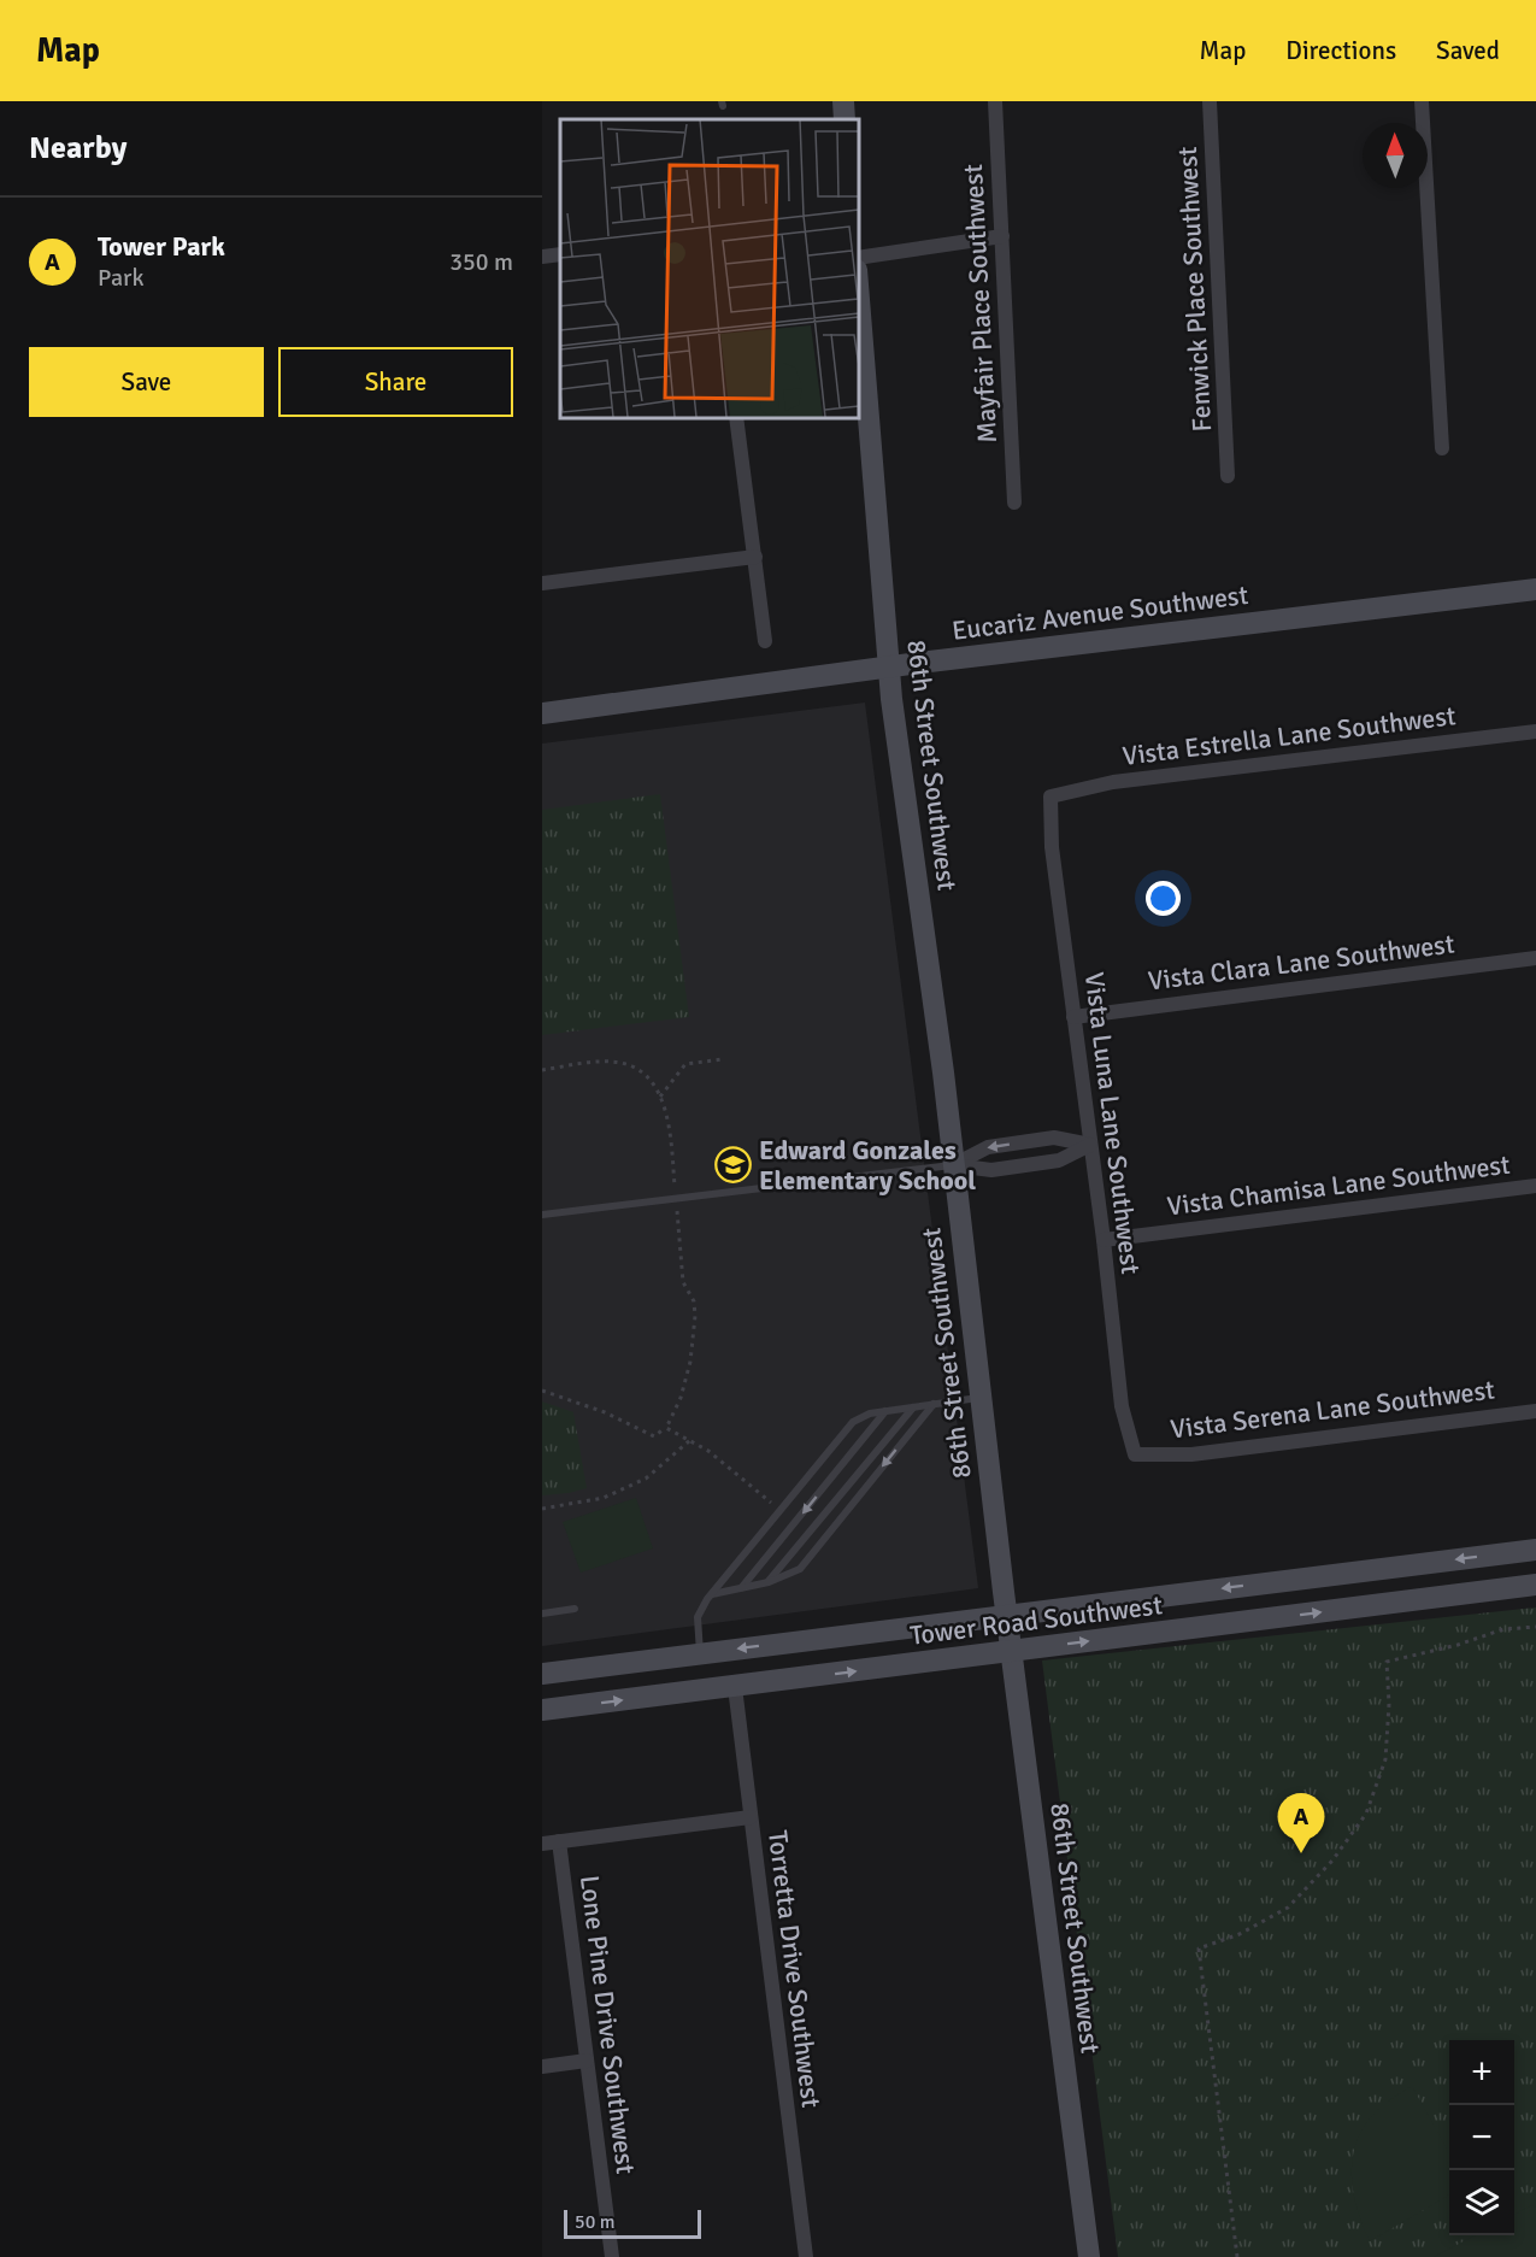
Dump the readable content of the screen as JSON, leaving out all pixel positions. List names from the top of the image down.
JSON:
{
  "streets": {
    "street": [
      "Fenwick Place Southwest",
      "Mayfair Place Southwest",
      "Eucariz Avenue Southwest",
      "Vista Estrella Lane Southwest",
      "86th Street Southwest",
      "Vista Clara Lane Southwest",
      "Vista Luna Lane Southwest",
      "Vista Chamisa Lane Southwest",
      "Vista Serena Lane Southwest",
      "Tower Road Southwest",
      "Torretta Drive Southwest",
      "Lone Pine Drive Southwest"
    ]
  },
  "crossings": [
    ["Eucariz Avenue Southwest", "86th Street Southwest"],
    ["Vista Estrella Lane Southwest", "Vista Luna Lane Southwest"],
    ["86th Street Southwest", "Tower Road Southwest"],
    ["Vista Clara Lane Southwest", "Vista Luna Lane Southwest"],
    ["Vista Luna Lane Southwest", "Vista Chamisa Lane Southwest"],
    ["Vista Luna Lane Southwest", "Vista Serena Lane Southwest"],
    ["Tower Road Southwest", "Torretta Drive Southwest"]
  ],
  "places": {
    "school or university": ["Edward Gonzales Elementary School"]
  },
  "scale_bar": "50 m",
  "north": "top",
  "page": {
    "header": "Map",
    "nav": ["Map", "Directions", "Saved"],
    "heading": "Nearby",
    "list": [
      {
        "mark": "A",
        "name": "Tower Park",
        "note": "Park",
        "value": "350 m"
      }
    ],
    "buttons": ["Save", "Share"],
    "pins": "A",
    "map_buttons": ["+", "−"],
    "scale": "50 m"
  }
}
